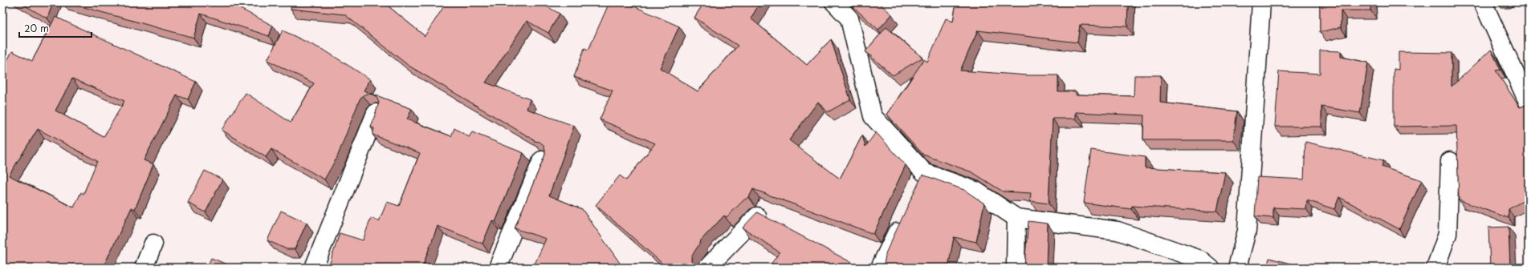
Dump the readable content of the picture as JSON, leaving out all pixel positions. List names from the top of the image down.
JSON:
{
  "scale_bar": "20 m"
}
